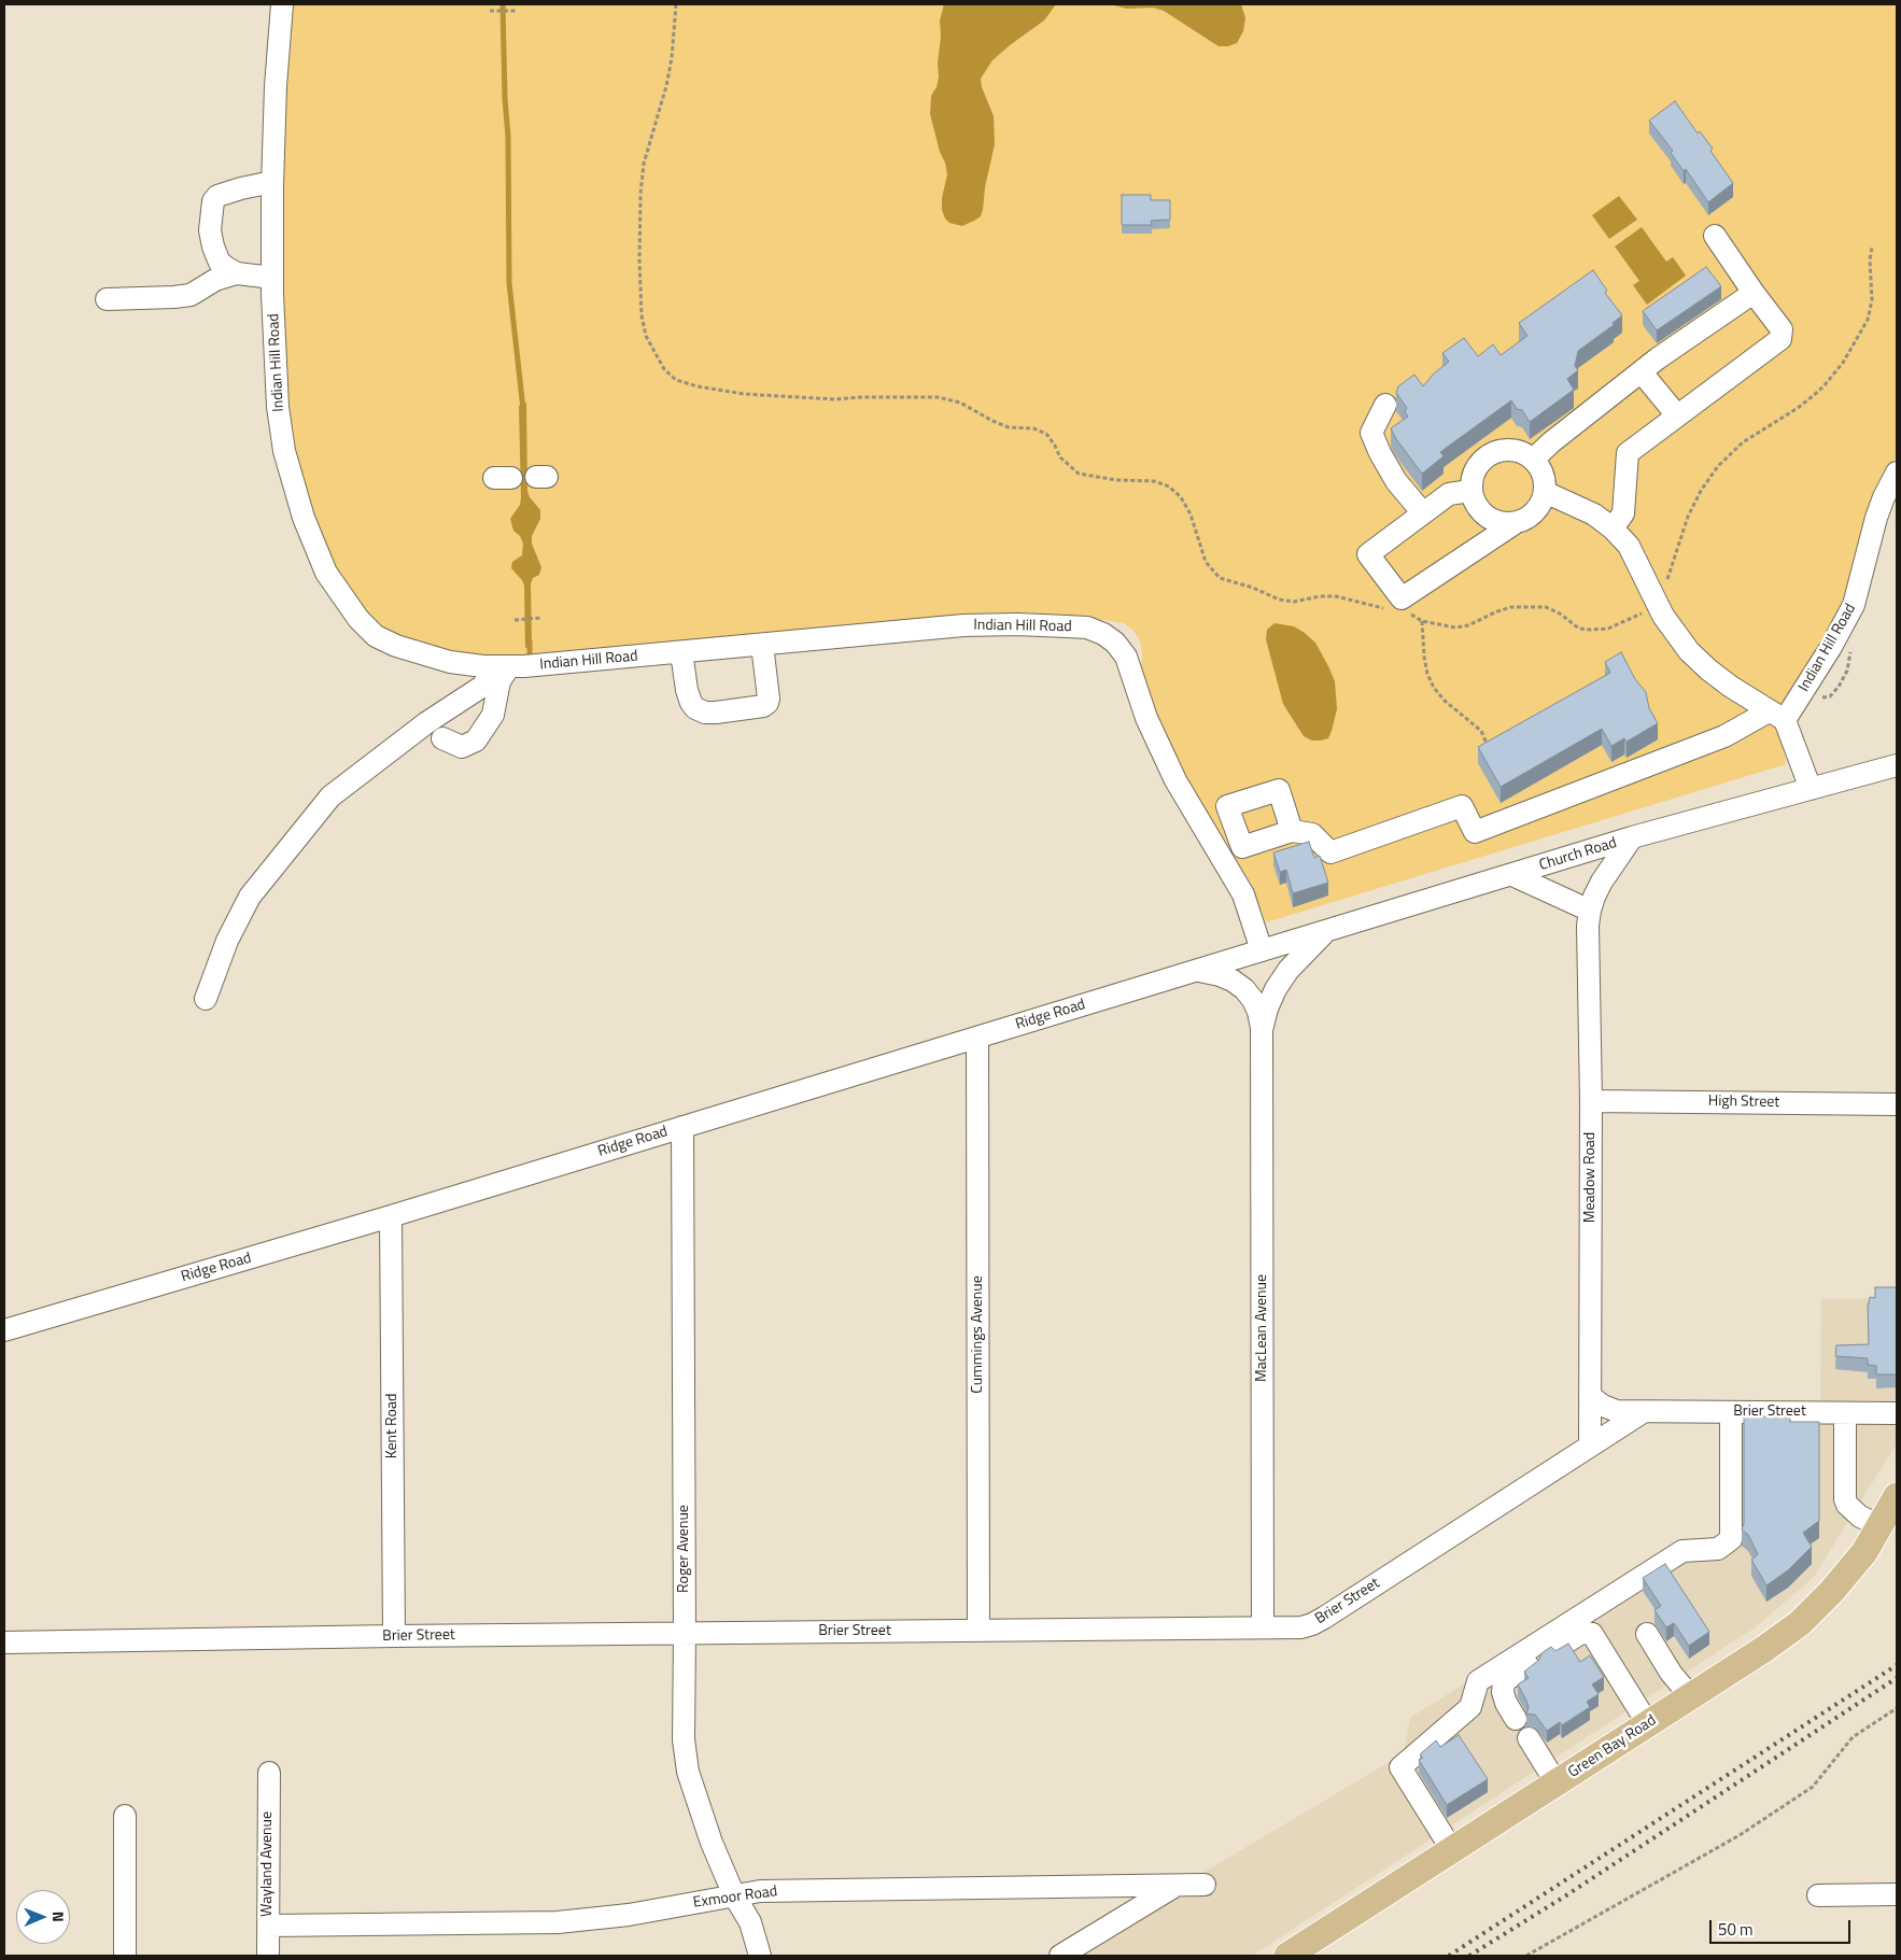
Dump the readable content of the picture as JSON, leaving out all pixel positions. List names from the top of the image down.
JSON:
{
  "streets": {
    "main road": ["Green Bay Road"],
    "street": [
      "Indian Hill Road",
      "Church Road",
      "Ridge Road",
      "High Street",
      "Meadow Road",
      "MacLean Avenue",
      "Cummings Avenue",
      "Brier Street",
      "Kent Road",
      "Roger Avenue",
      "Wayland Avenue",
      "Exmoor Road"
    ]
  },
  "crossings": [
    ["Indian Hill Road", "Church Road"],
    ["Indian Hill Road", "Ridge Road"],
    ["Church Road", "Ridge Road"],
    ["Church Road", "Meadow Road"],
    ["Church Road", "MacLean Avenue"],
    ["Ridge Road", "MacLean Avenue"],
    ["Ridge Road", "Cummings Avenue"],
    ["Ridge Road", "Kent Road"],
    ["Ridge Road", "Roger Avenue"],
    ["High Street", "Meadow Road"],
    ["Meadow Road", "Brier Street"],
    ["MacLean Avenue", "Brier Street"],
    ["Cummings Avenue", "Brier Street"],
    ["Brier Street", "Kent Road"],
    ["Brier Street", "Roger Avenue"],
    ["Roger Avenue", "Exmoor Road"],
    ["Wayland Avenue", "Exmoor Road"]
  ],
  "scale_bar": "50 m",
  "north": "right"
}
